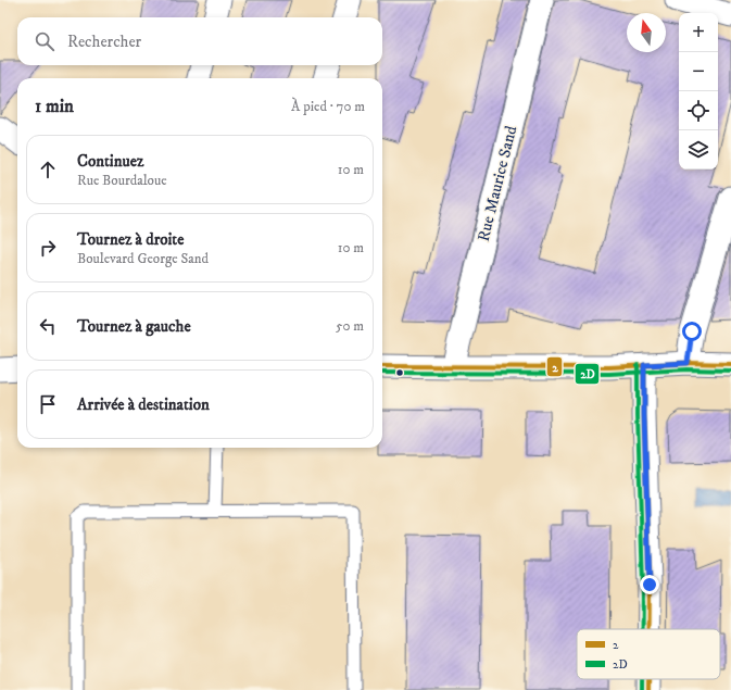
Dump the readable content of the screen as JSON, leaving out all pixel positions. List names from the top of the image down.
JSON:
{
  "streets": {
    "street": ["Rue Maurice Sand"]
  },
  "lines": ["transit line 2", "transit line 2D"],
  "legend": ["2", "2D"],
  "north": "top",
  "page": {
    "map_buttons": ["+", "−"],
    "search": "Rechercher",
    "heading": ["1 min", "À pied · 70 m"],
    "list": [
      ["Continuez", "Rue Bourdaloue", "10 m"],
      ["Tournez à droite", "Boulevard George Sand", "10 m"],
      ["Tournez à gauche", "50 m"],
      "Arrivée à destination"
    ]
  }
}
